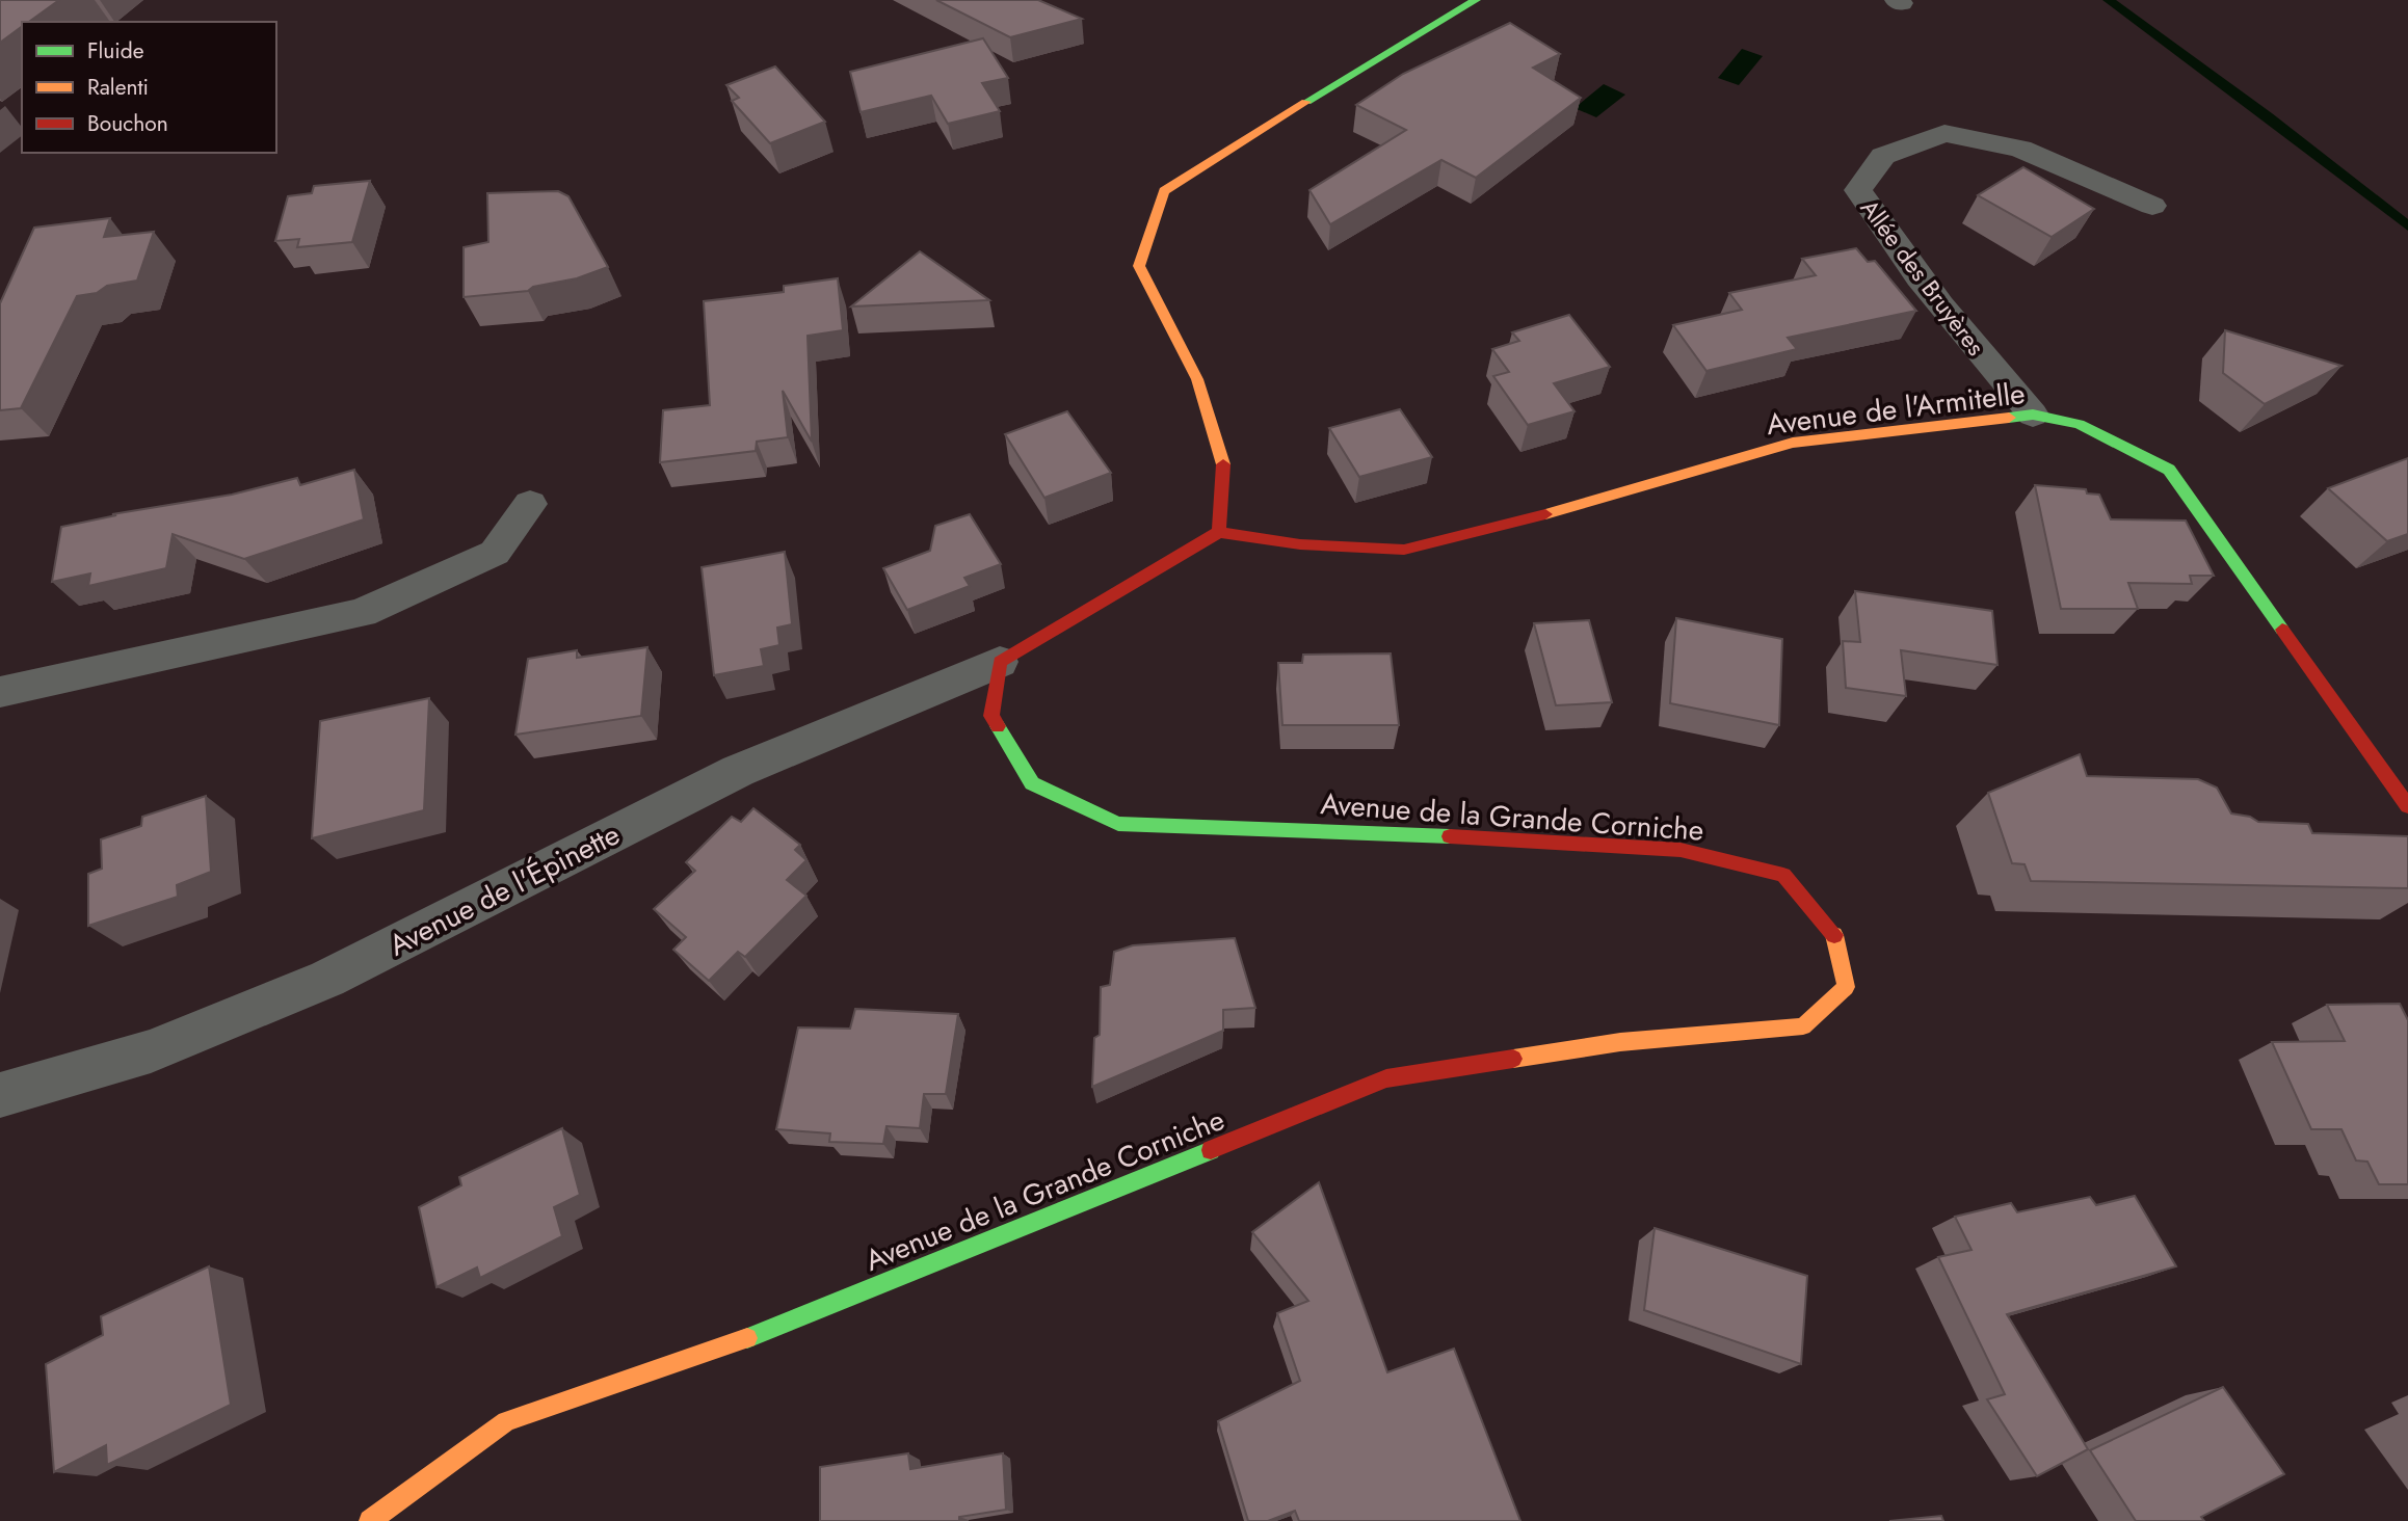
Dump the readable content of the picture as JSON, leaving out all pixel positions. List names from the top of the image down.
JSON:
{
  "streets": {
    "street": [
      "Allée des Bruyères",
      "Avenue de l'Armitelle",
      "Avenue de la Grande Corniche",
      "Avenue de l'Épinette"
    ]
  },
  "crossings": [
    ["Allée des Bruyères", "Avenue de l'Armitelle"],
    ["Avenue de la Grande Corniche", "Avenue de l'Épinette"]
  ],
  "legend": ["Fluide", "Ralenti", "Bouchon"]
}
